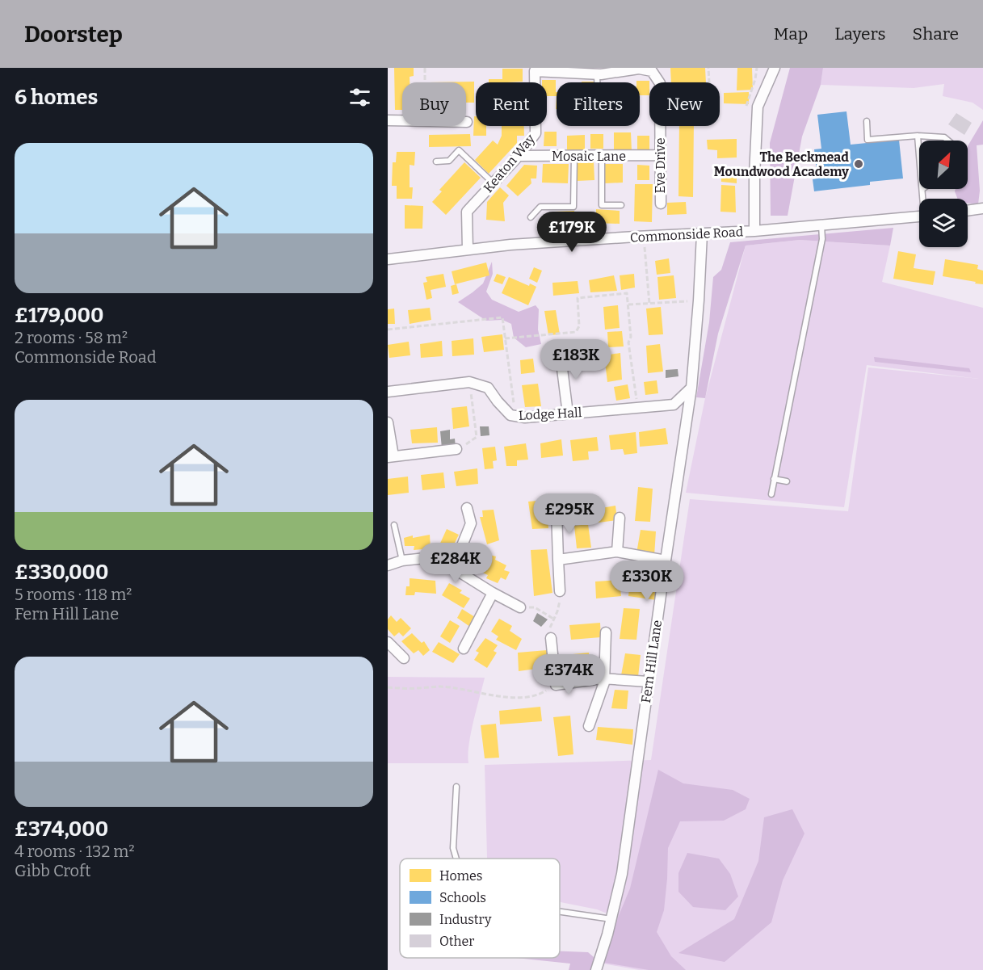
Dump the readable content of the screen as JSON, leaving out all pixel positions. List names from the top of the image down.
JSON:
{
  "streets": {
    "street": [
      "Mosaic Lane",
      "Keaton Way",
      "Eve Drive",
      "Commonside Road",
      "Lodge Hall",
      "Fern Hill Lane"
    ]
  },
  "crossings": [
    ["Mosaic Lane", "Keaton Way"],
    ["Mosaic Lane", "Eve Drive"],
    ["Keaton Way", "Commonside Road"],
    ["Commonside Road", "Fern Hill Lane"],
    ["Lodge Hall", "Fern Hill Lane"]
  ],
  "places": ["The Beckmead Moundwood Academy"],
  "legend": [
    "Homes",
    "Schools",
    "Industry",
    "Other"
  ],
  "north": "top right",
  "page": {
    "header": "Doorstep",
    "nav": ["Map", "Layers", "Share"],
    "heading": "6 homes",
    "chip": [
      "Buy",
      "Rent",
      "Filters",
      "New"
    ],
    "list": [
      {
        "name": "£179,000",
        "note": "2 rooms · 58 m² · Commonside Road"
      },
      {
        "name": "£330,000",
        "note": "5 rooms · 118 m² · Fern Hill Lane"
      },
      {
        "name": "£374,000",
        "note": "4 rooms · 132 m² · Gibb Croft"
      }
    ],
    "price": [
      "£179K",
      "£183K",
      "£295K",
      "£284K",
      "£330K",
      "£374K"
    ]
  }
}
